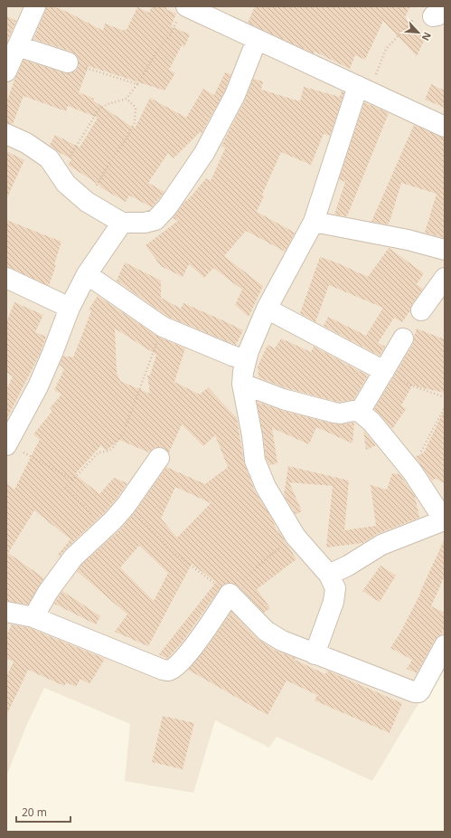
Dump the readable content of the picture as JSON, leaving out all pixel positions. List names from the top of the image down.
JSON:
{
  "scale_bar": "20 m",
  "north": "bottom right"
}
